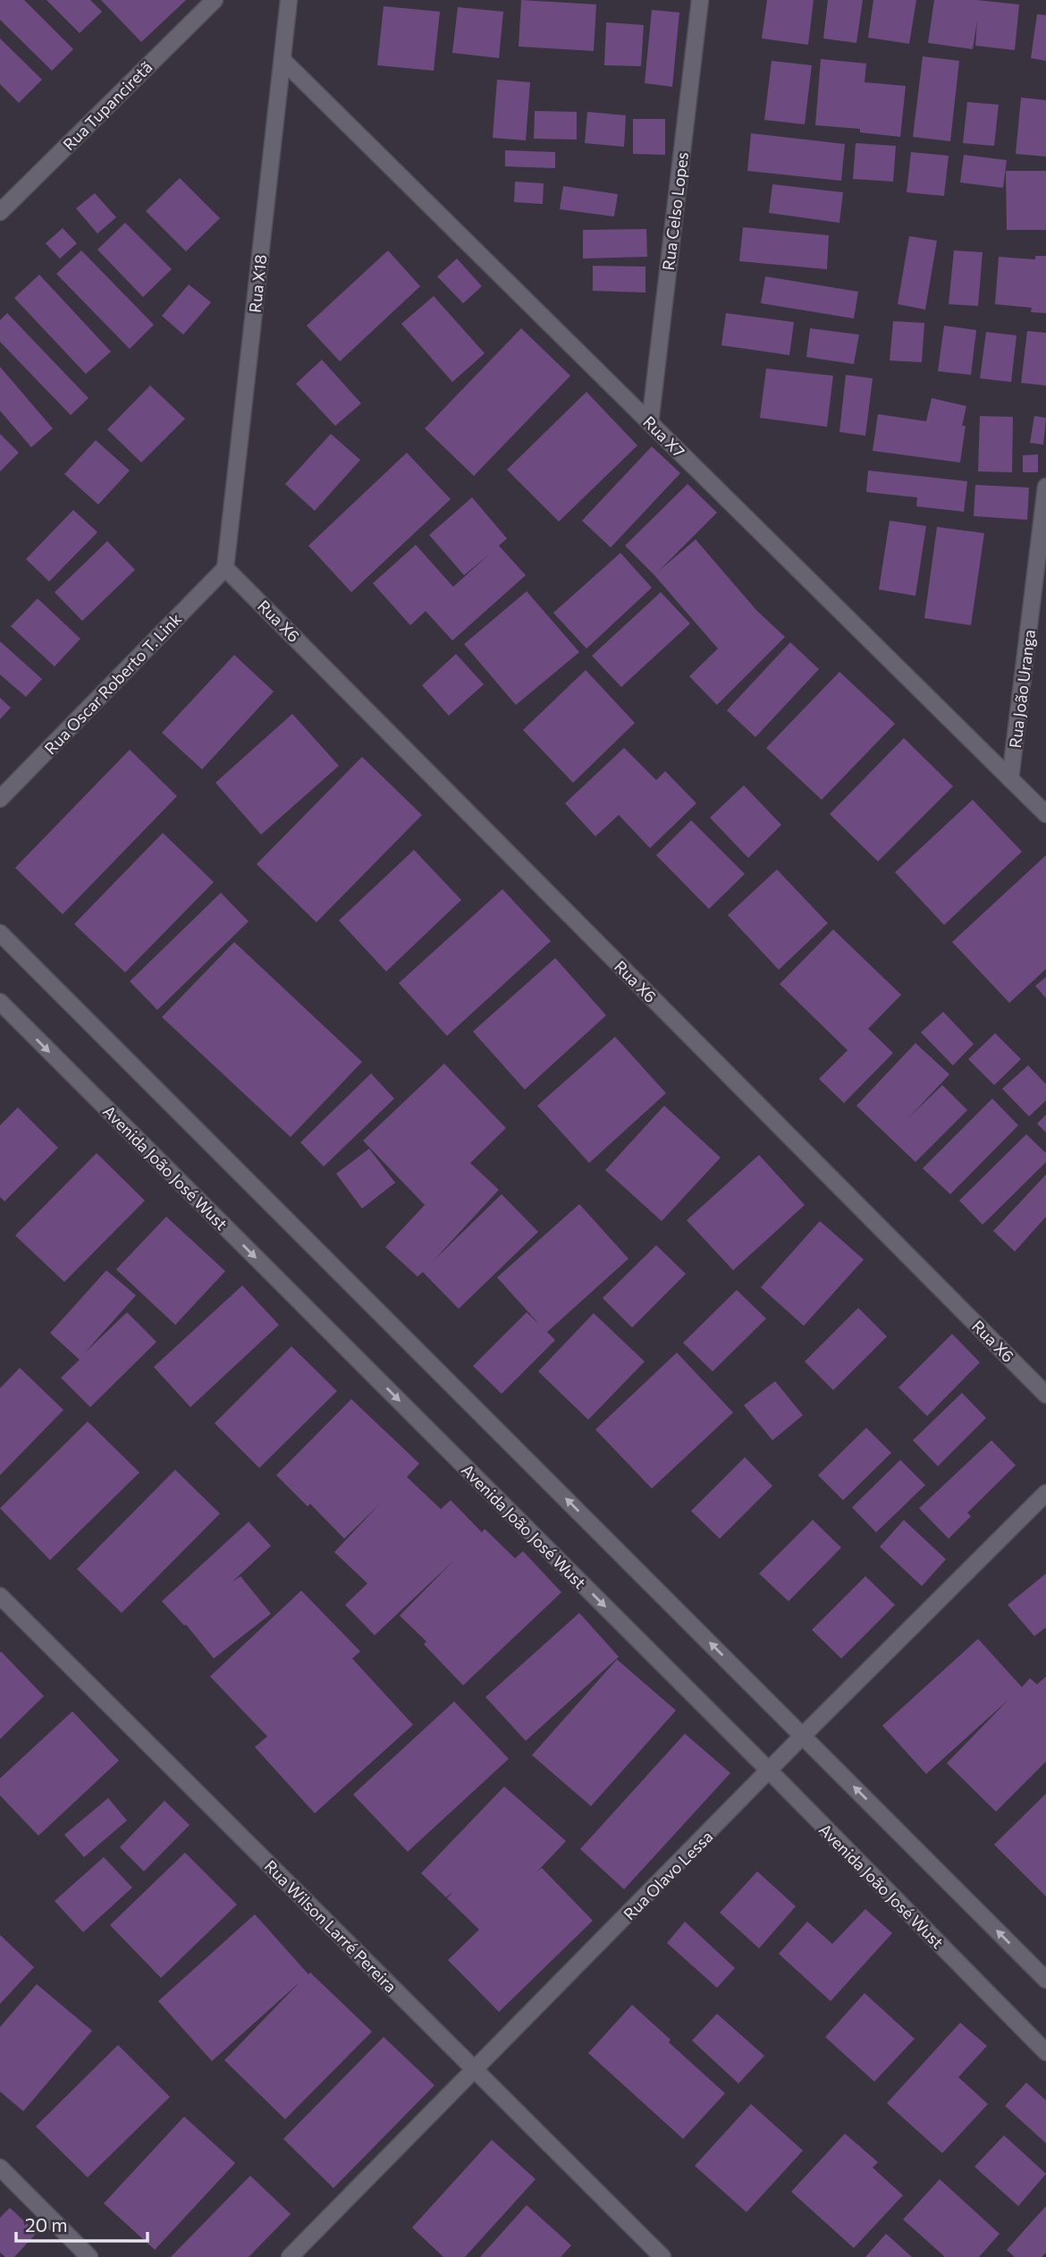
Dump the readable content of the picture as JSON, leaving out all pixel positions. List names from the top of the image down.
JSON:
{
  "streets": {
    "street": [
      "Rua Tupanciretã",
      "Rua Celso Lopes",
      "Rua X18",
      "Rua X7",
      "Rua X6",
      "Rua Oscar Roberto T. Link",
      "Rua João Uranga",
      "Avenida João José Wust",
      "Rua Olavo Lessa",
      "Rua Wilson Larré Pereira"
    ]
  },
  "crossings": [
    ["Rua Celso Lopes", "Rua X7"],
    ["Rua X18", "Rua X7"],
    ["Rua X18", "Rua X6"],
    ["Rua X18", "Rua Oscar Roberto T. Link"],
    ["Rua X7", "Rua João Uranga"],
    ["Rua X6", "Rua Oscar Roberto T. Link"],
    ["Avenida João José Wust", "Rua Olavo Lessa"],
    ["Rua Olavo Lessa", "Rua Wilson Larré Pereira"]
  ],
  "scale_bar": "20 m"
}
